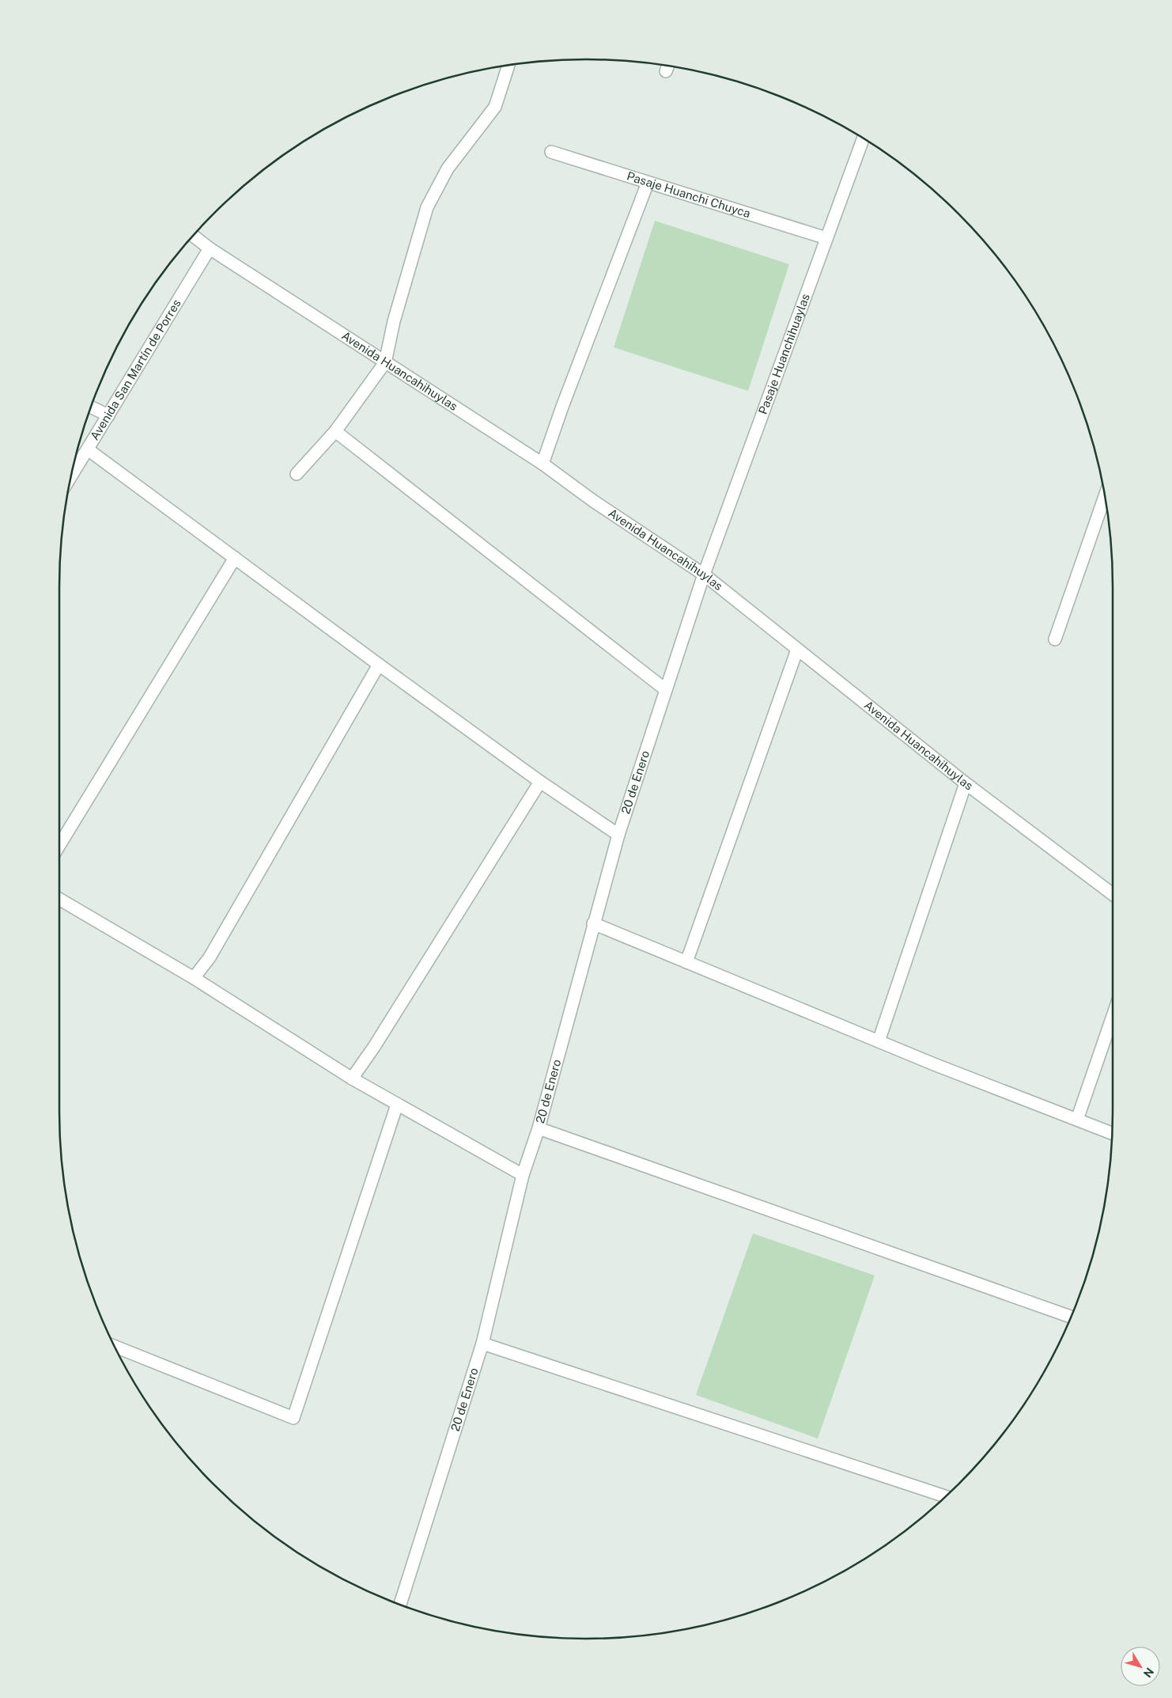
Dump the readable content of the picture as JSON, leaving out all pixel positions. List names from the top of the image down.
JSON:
{
  "streets": {
    "street": [
      "Pasaje Huanchi Chuyca",
      "Pasaje Huanchihuaylas",
      "Avenida San Martín de Porres",
      "Avenida Huancahihuylas",
      "20 de Enero"
    ]
  },
  "crossings": [
    ["Pasaje Huanchi Chuyca", "Pasaje Huanchihuaylas"],
    ["Pasaje Huanchihuaylas", "Avenida Huancahihuylas"],
    ["Pasaje Huanchihuaylas", "20 de Enero"],
    ["Avenida San Martín de Porres", "Avenida Huancahihuylas"],
    ["Avenida Huancahihuylas", "20 de Enero"]
  ],
  "north": "bottom right"
}
